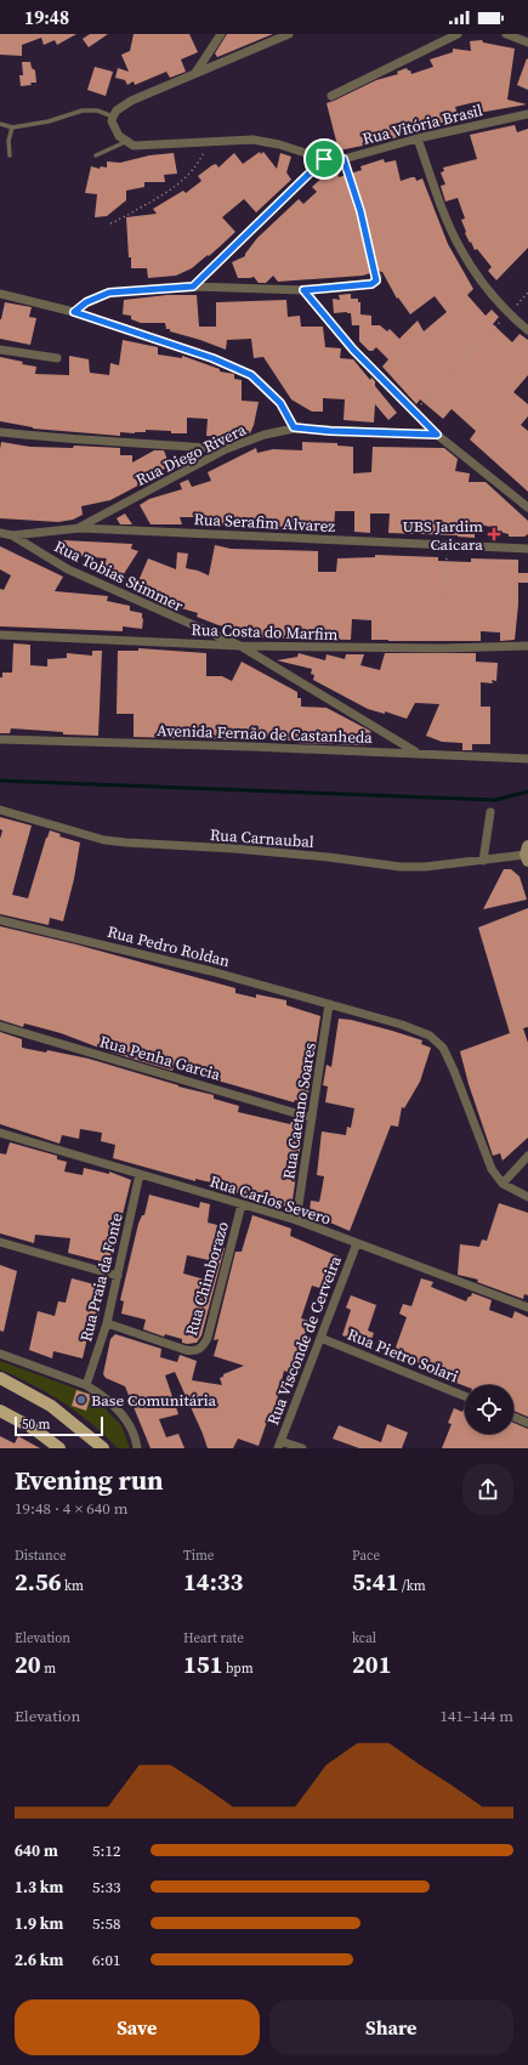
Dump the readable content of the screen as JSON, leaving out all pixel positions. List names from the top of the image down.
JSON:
{
  "streets": {
    "street": [
      "Rua Vitória Brasil",
      "Rua Diego Rivera",
      "Rua Serafim Alvarez",
      "Rua Tobias Stimmer",
      "Rua Costa do Marfim",
      "Avenida Fernão de Castanheda",
      "Rua Carnaubal",
      "Rua Pedro Roldan",
      "Rua Penha Garcia",
      "Rua Caetano Soares",
      "Rua Carlos Severo",
      "Rua Praia da Fonte",
      "Rua Chimborazo",
      "Rua Visconde de Cerveira",
      "Rua Pietro Solari"
    ]
  },
  "crossings": [
    ["Rua Diego Rivera", "Rua Serafim Alvarez"],
    ["Rua Serafim Alvarez", "Rua Tobias Stimmer"],
    ["Rua Tobias Stimmer", "Rua Costa do Marfim"],
    ["Rua Tobias Stimmer", "Avenida Fernão de Castanheda"],
    ["Rua Pedro Roldan", "Rua Caetano Soares"],
    ["Rua Penha Garcia", "Rua Caetano Soares"],
    ["Rua Caetano Soares", "Rua Carlos Severo"],
    ["Rua Carlos Severo", "Rua Praia da Fonte"],
    ["Rua Carlos Severo", "Rua Chimborazo"],
    ["Rua Carlos Severo", "Rua Visconde de Cerveira"],
    ["Rua Praia da Fonte", "Rua Chimborazo"],
    ["Rua Visconde de Cerveira", "Rua Pietro Solari"]
  ],
  "places": {
    "health": ["UBS Jardim Caicara"],
    "other": ["Base Comunitária"]
  },
  "scale_bar": "50 m",
  "page": {
    "status": "19:48",
    "scale": "50 m",
    "heading": ["Evening run", "19:48 · 4 × 640 m"],
    "stats": [
      ["Distance", "2.56 km"],
      ["Time", "14:33"],
      ["Pace", "5:41 /km"],
      ["Elevation", "20 m"],
      ["Heart rate", "151 bpm"],
      ["kcal", "201"]
    ],
    "chart": ["Elevation", "141–144 m"],
    "list": [
      {
        "name": "640 m",
        "note": "5:12"
      },
      {
        "name": "1.3 km",
        "note": "5:33"
      },
      {
        "name": "1.9 km",
        "note": "5:58"
      },
      {
        "name": "2.6 km",
        "note": "6:01"
      }
    ],
    "buttons": ["Save", "Share"]
  }
}
